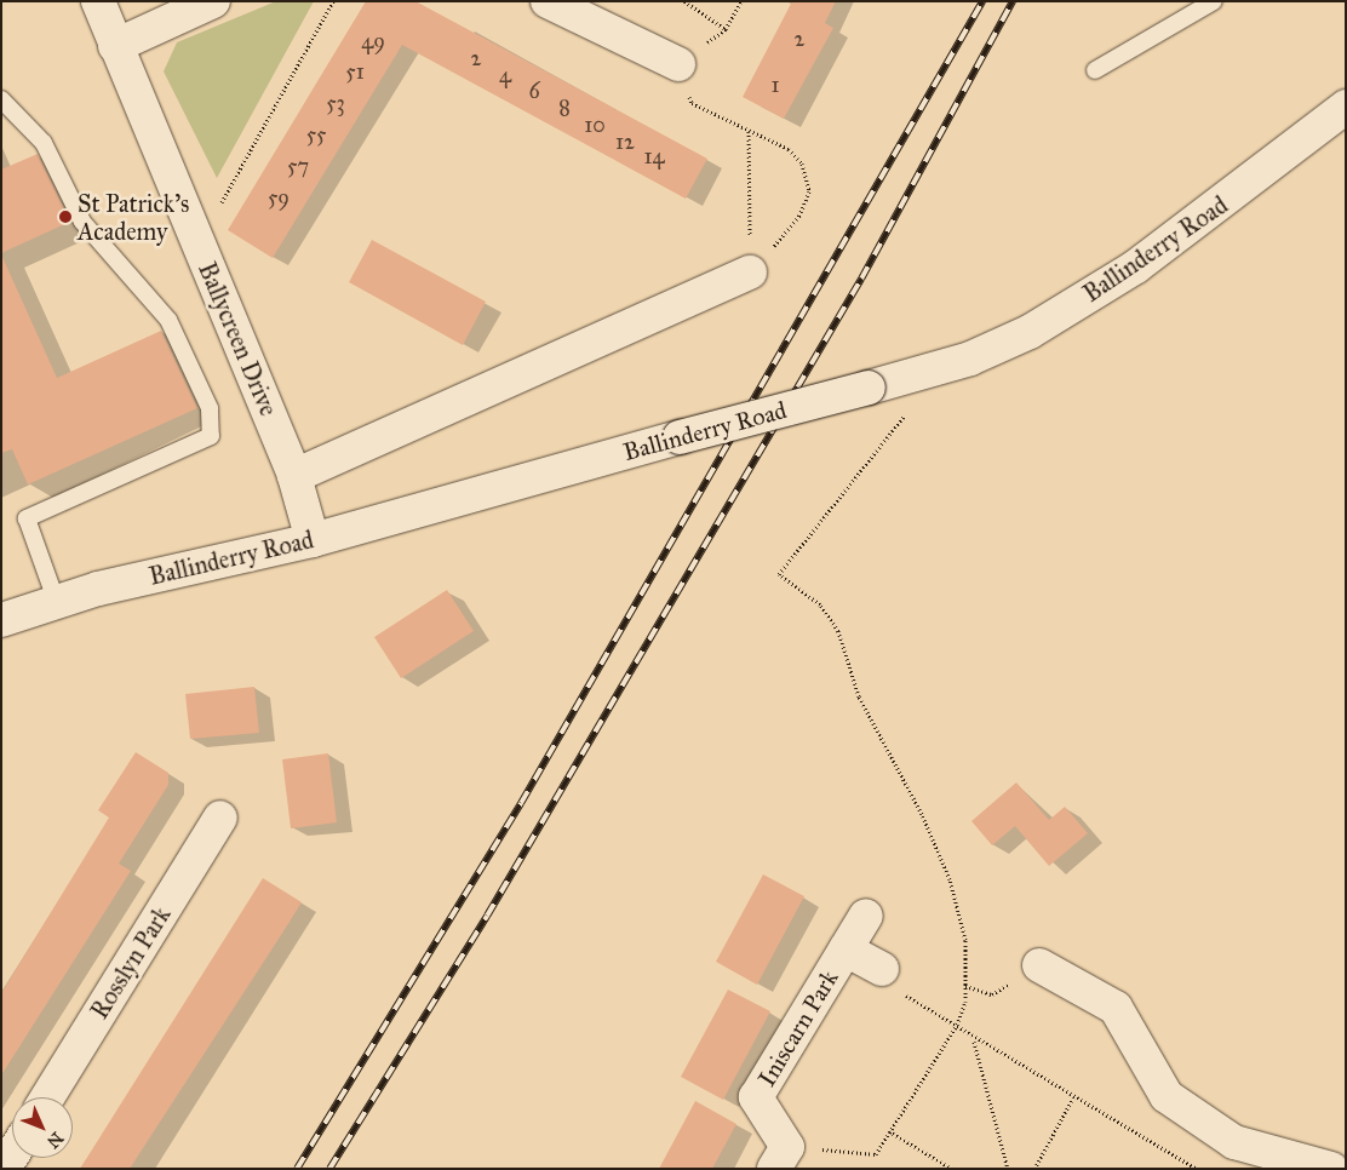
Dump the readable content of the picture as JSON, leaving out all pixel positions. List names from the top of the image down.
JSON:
{
  "streets": {
    "street": [
      "Ballinderry Road",
      "Ballycreen Drive",
      "Rosslyn Park",
      "Iniscarn Park"
    ]
  },
  "crossings": [
    ["Ballinderry Road", "Ballycreen Drive"]
  ],
  "places": ["St Patrick's Academy"],
  "house_numbers": [
    "2",
    "49",
    "2",
    "51",
    "4",
    "1",
    "6",
    "53",
    "8",
    "10",
    "55",
    "12",
    "14",
    "57",
    "59"
  ],
  "north": "bottom right"
}
